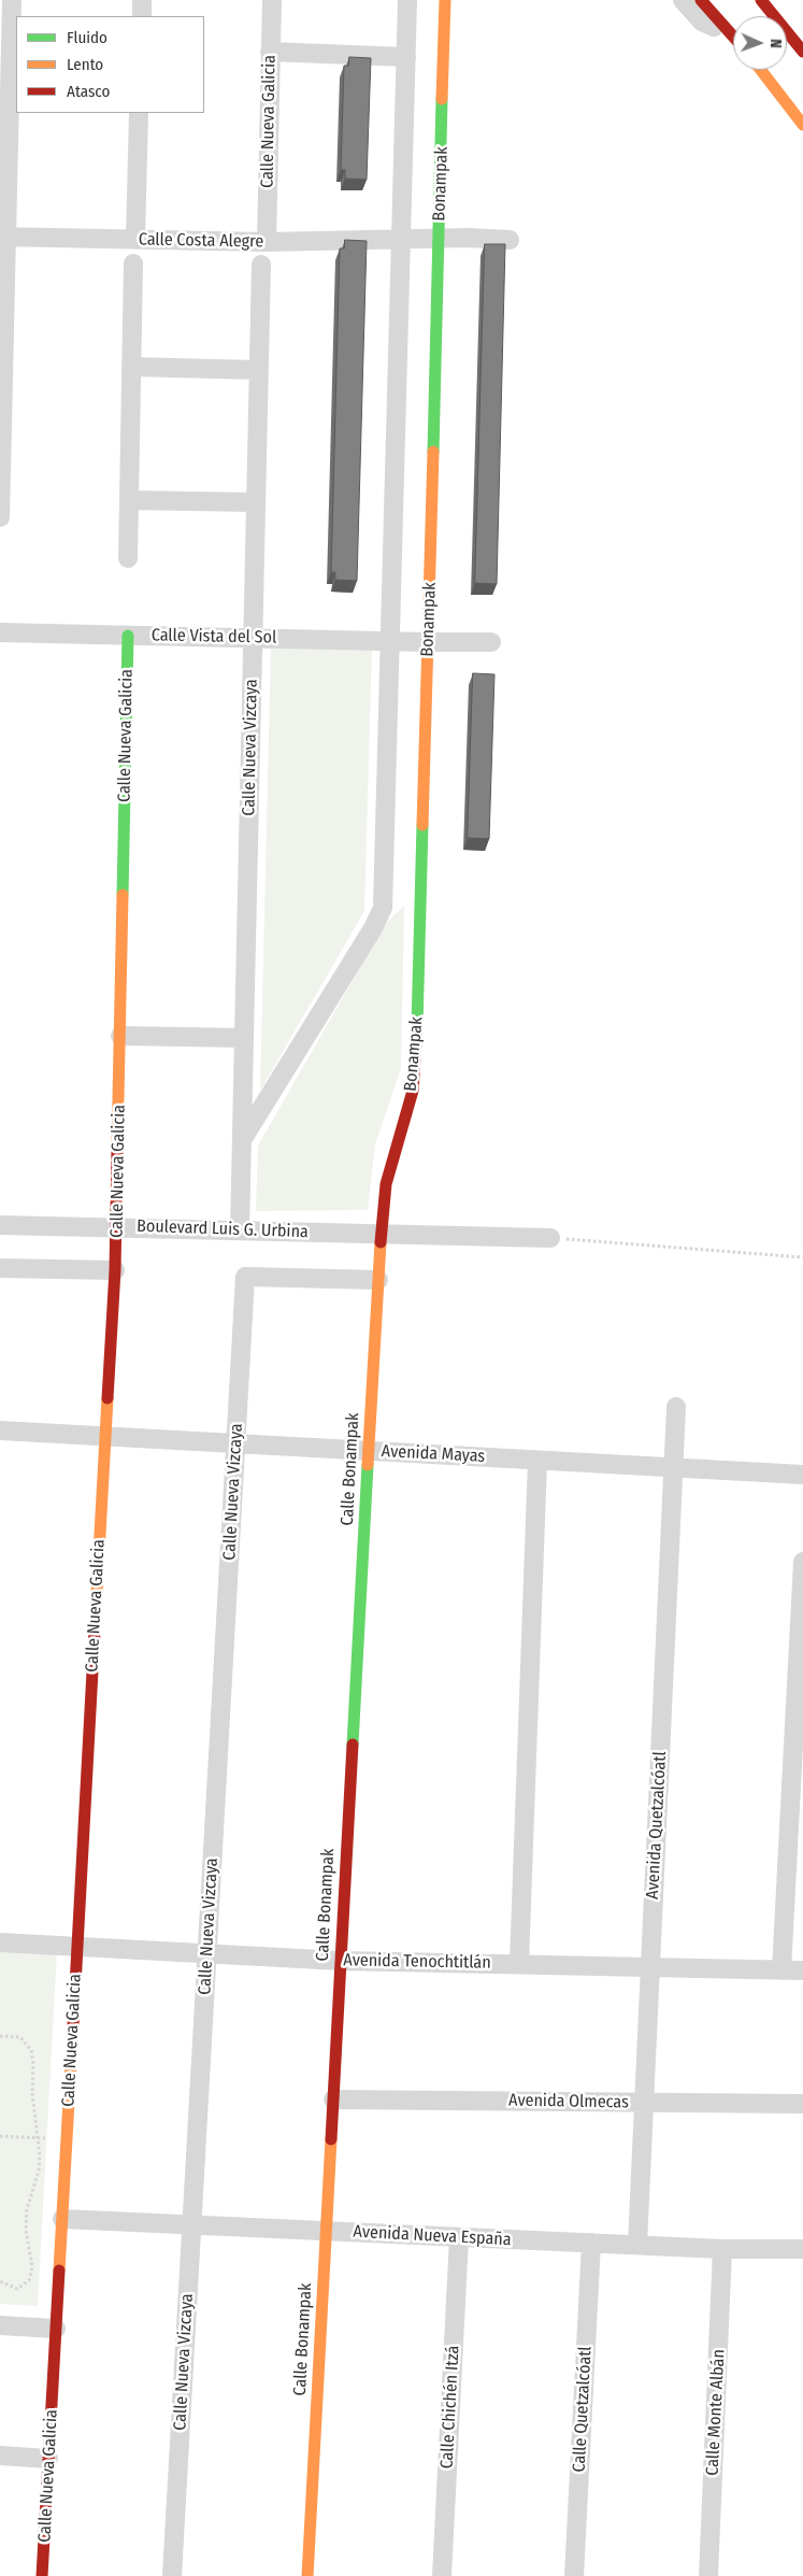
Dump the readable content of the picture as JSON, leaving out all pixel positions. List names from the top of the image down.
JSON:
{
  "streets": {
    "street": [
      "Calle Nueva Galicia",
      "Bonampak",
      "Calle Costa Alegre",
      "Calle Vista del Sol",
      "Calle Nueva Vizcaya",
      "Boulevard Luis G. Urbina",
      "Avenida Mayas",
      "Calle Bonampak",
      "Avenida Quetzalcóatl",
      "Avenida Tenochtitlán",
      "Avenida Olmecas",
      "Avenida Nueva España",
      "Calle Chichén Itzá",
      "Calle Quetzalcóatl",
      "Calle Monte Albán"
    ]
  },
  "crossings": [
    ["Calle Nueva Galicia", "Calle Costa Alegre"],
    ["Calle Nueva Galicia", "Calle Vista del Sol"],
    ["Calle Nueva Galicia", "Boulevard Luis G. Urbina"],
    ["Calle Nueva Galicia", "Avenida Mayas"],
    ["Calle Nueva Galicia", "Avenida Tenochtitlán"],
    ["Calle Nueva Galicia", "Avenida Nueva España"],
    ["Bonampak", "Calle Costa Alegre"],
    ["Bonampak", "Calle Vista del Sol"],
    ["Bonampak", "Boulevard Luis G. Urbina"],
    ["Bonampak", "Calle Bonampak"],
    ["Calle Vista del Sol", "Calle Nueva Vizcaya"],
    ["Calle Nueva Vizcaya", "Boulevard Luis G. Urbina"],
    ["Calle Nueva Vizcaya", "Avenida Mayas"],
    ["Calle Nueva Vizcaya", "Calle Bonampak"],
    ["Calle Nueva Vizcaya", "Avenida Tenochtitlán"],
    ["Calle Nueva Vizcaya", "Avenida Nueva España"],
    ["Boulevard Luis G. Urbina", "Calle Bonampak"],
    ["Avenida Mayas", "Calle Bonampak"],
    ["Avenida Mayas", "Avenida Quetzalcóatl"],
    ["Calle Bonampak", "Avenida Tenochtitlán"],
    ["Calle Bonampak", "Avenida Olmecas"],
    ["Calle Bonampak", "Avenida Nueva España"],
    ["Avenida Quetzalcóatl", "Avenida Tenochtitlán"],
    ["Avenida Quetzalcóatl", "Avenida Olmecas"],
    ["Avenida Quetzalcóatl", "Avenida Nueva España"],
    ["Avenida Nueva España", "Calle Chichén Itzá"],
    ["Avenida Nueva España", "Calle Quetzalcóatl"],
    ["Avenida Nueva España", "Calle Monte Albán"]
  ],
  "legend": ["Fluido", "Lento", "Atasco"],
  "north": "right"
}
